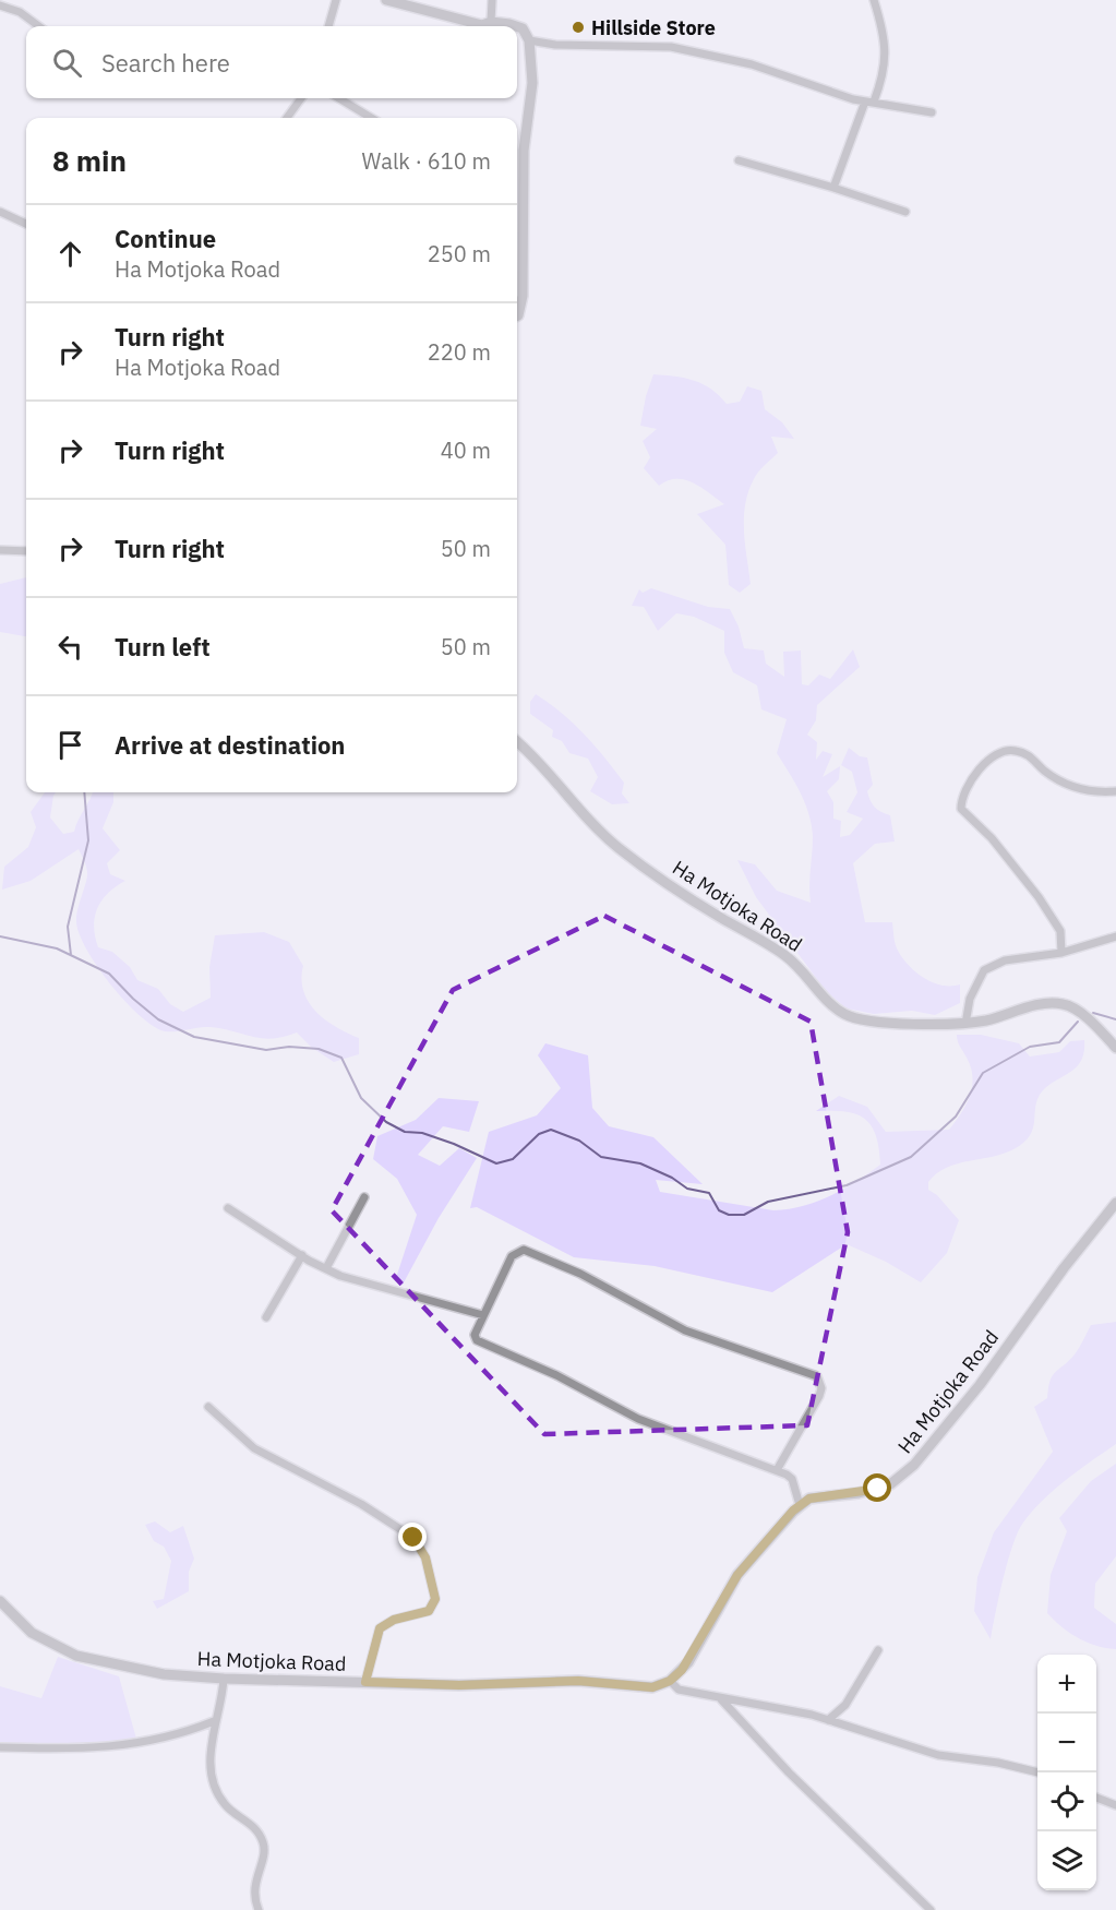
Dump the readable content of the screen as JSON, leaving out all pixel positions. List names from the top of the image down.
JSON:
{
  "streets": {
    "street": ["Ha Motjoka Road"]
  },
  "places": ["Hillside Store"],
  "page": {
    "search": "Search here",
    "heading": ["8 min", "Walk · 610 m"],
    "list": [
      ["Continue", "Ha Motjoka Road", "250 m"],
      ["Turn right", "Ha Motjoka Road", "220 m"],
      ["Turn right", "40 m"],
      ["Turn right", "50 m"],
      ["Turn left", "50 m"],
      "Arrive at destination"
    ],
    "map_buttons": ["+", "−"]
  }
}
